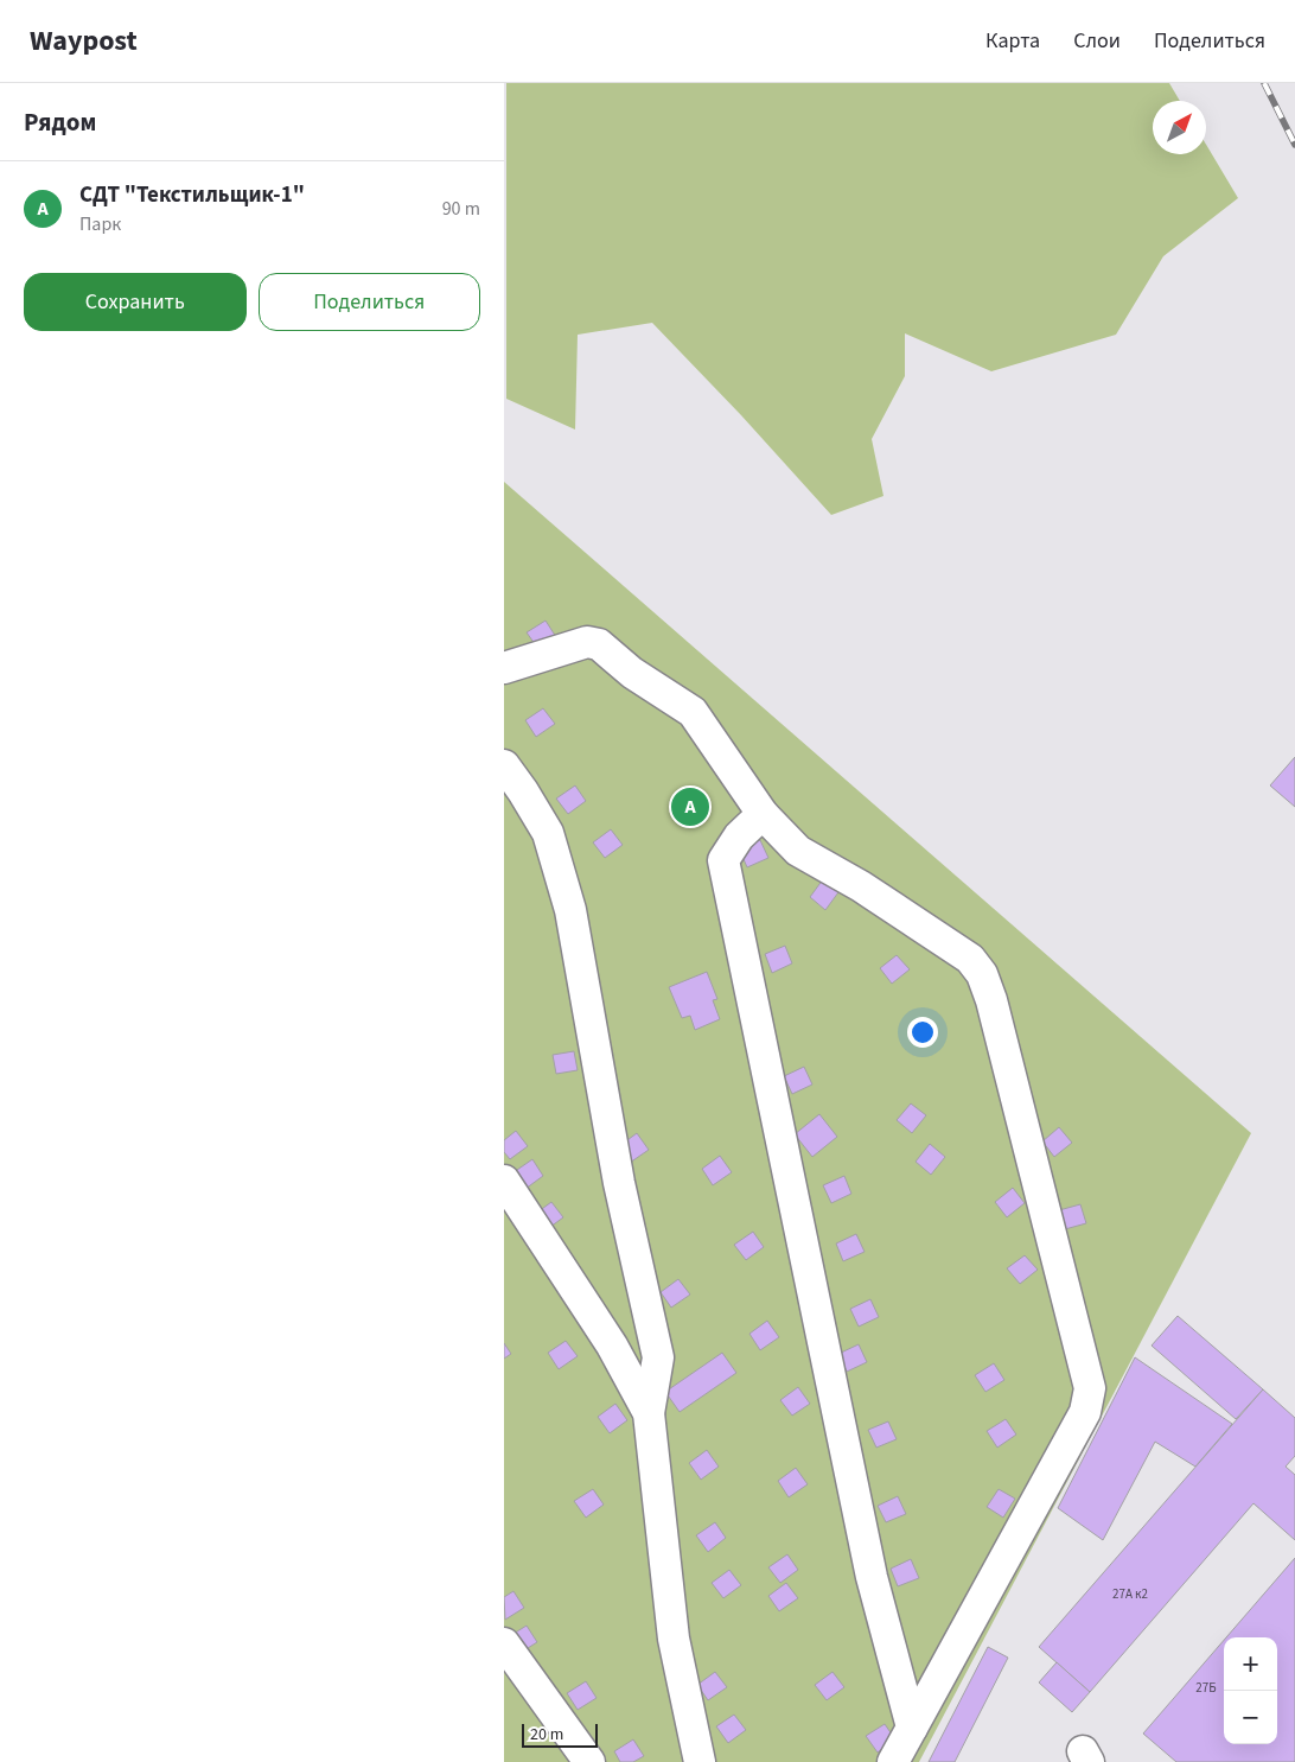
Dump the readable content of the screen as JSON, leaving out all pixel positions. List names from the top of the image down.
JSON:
{
  "house_numbers": ["27А к2", "27Б"],
  "scale_bar": "20 m",
  "north": "top right",
  "page": {
    "header": "Waypost",
    "nav": ["Карта", "Слои", "Поделиться"],
    "heading": "Рядом",
    "list": [
      {
        "mark": "A",
        "name": "СДТ \"Текстильщик-1\"",
        "note": "Парк",
        "value": "90 m"
      }
    ],
    "buttons": ["Сохранить", "Поделиться"],
    "pins": "A",
    "map_buttons": ["+", "−"],
    "scale": "20 m"
  }
}
